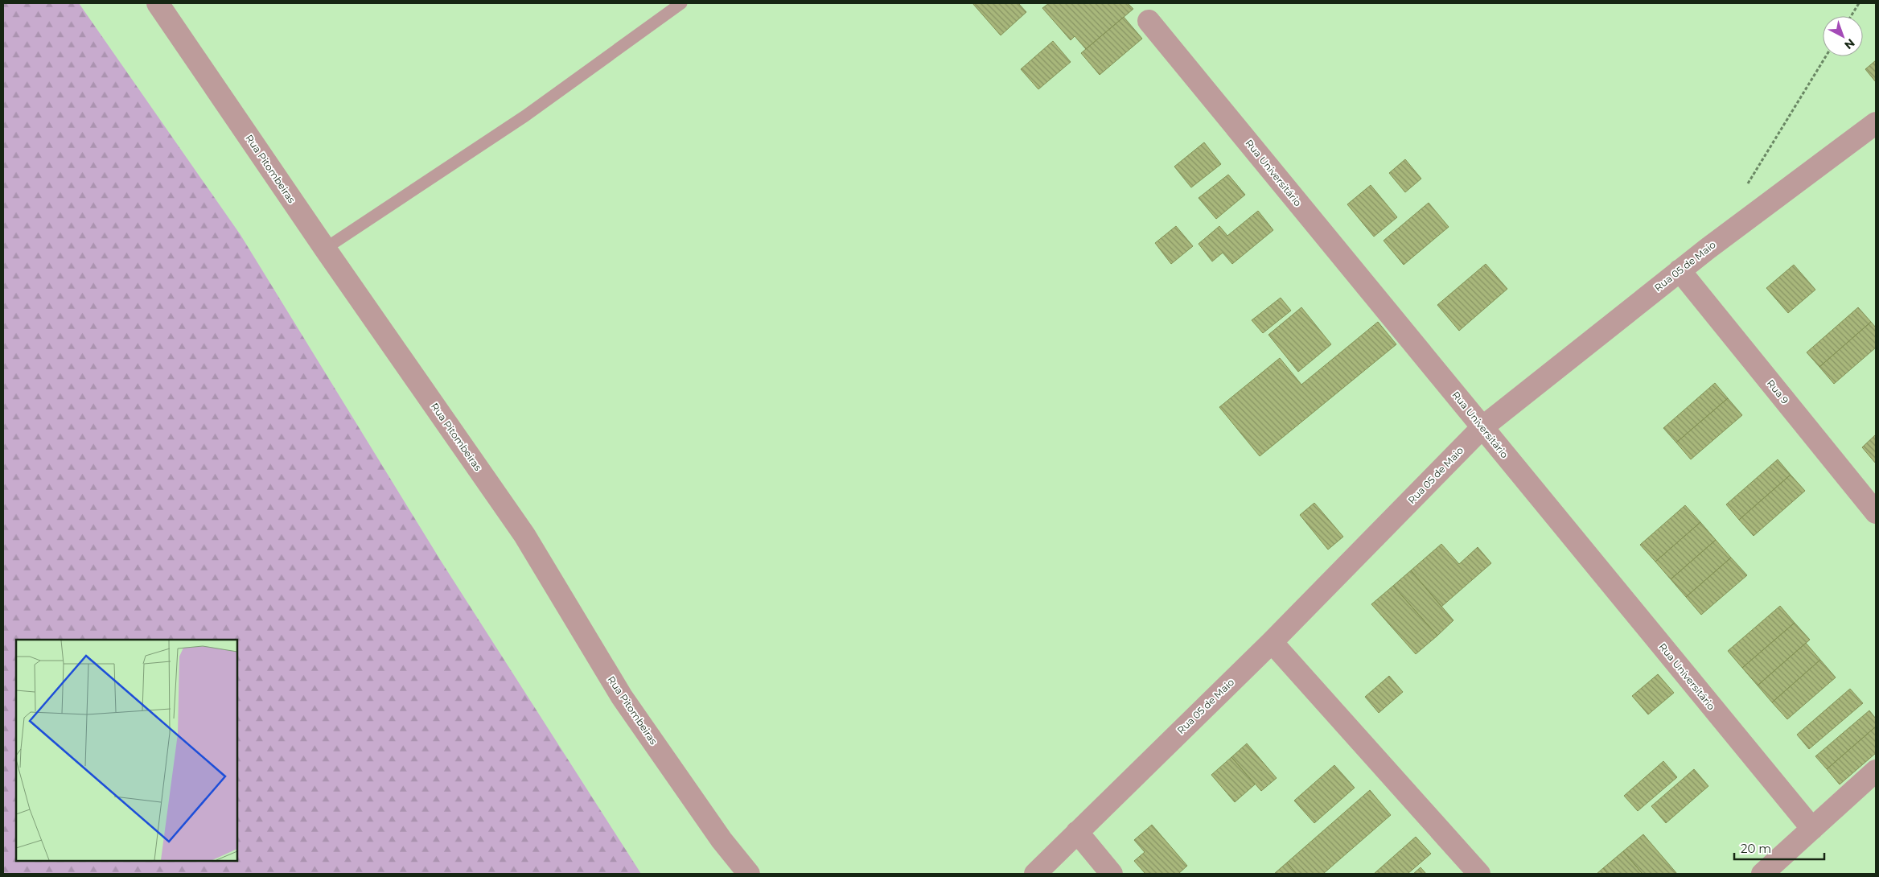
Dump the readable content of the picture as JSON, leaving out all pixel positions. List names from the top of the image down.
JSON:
{
  "streets": {
    "street": [
      "Rua Pitombeiras",
      "Rua Universitário",
      "Rua 05 de Maio",
      "Rua 9"
    ]
  },
  "crossings": [
    ["Rua Universitário", "Rua 05 de Maio"],
    ["Rua 05 de Maio", "Rua 9"]
  ],
  "scale_bar": "20 m",
  "north": "bottom right"
}
